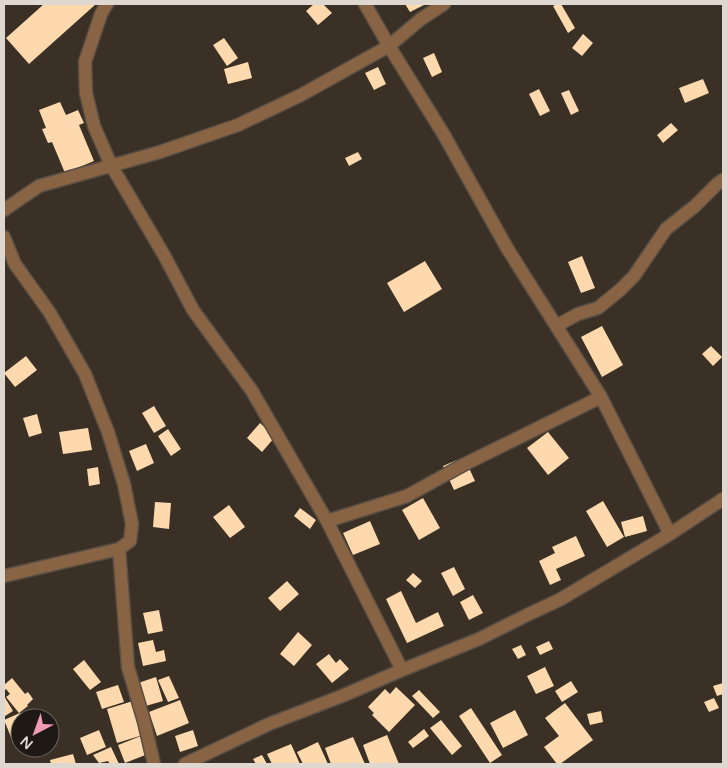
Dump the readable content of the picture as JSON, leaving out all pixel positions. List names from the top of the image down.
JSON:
{
  "north": "bottom left"
}
